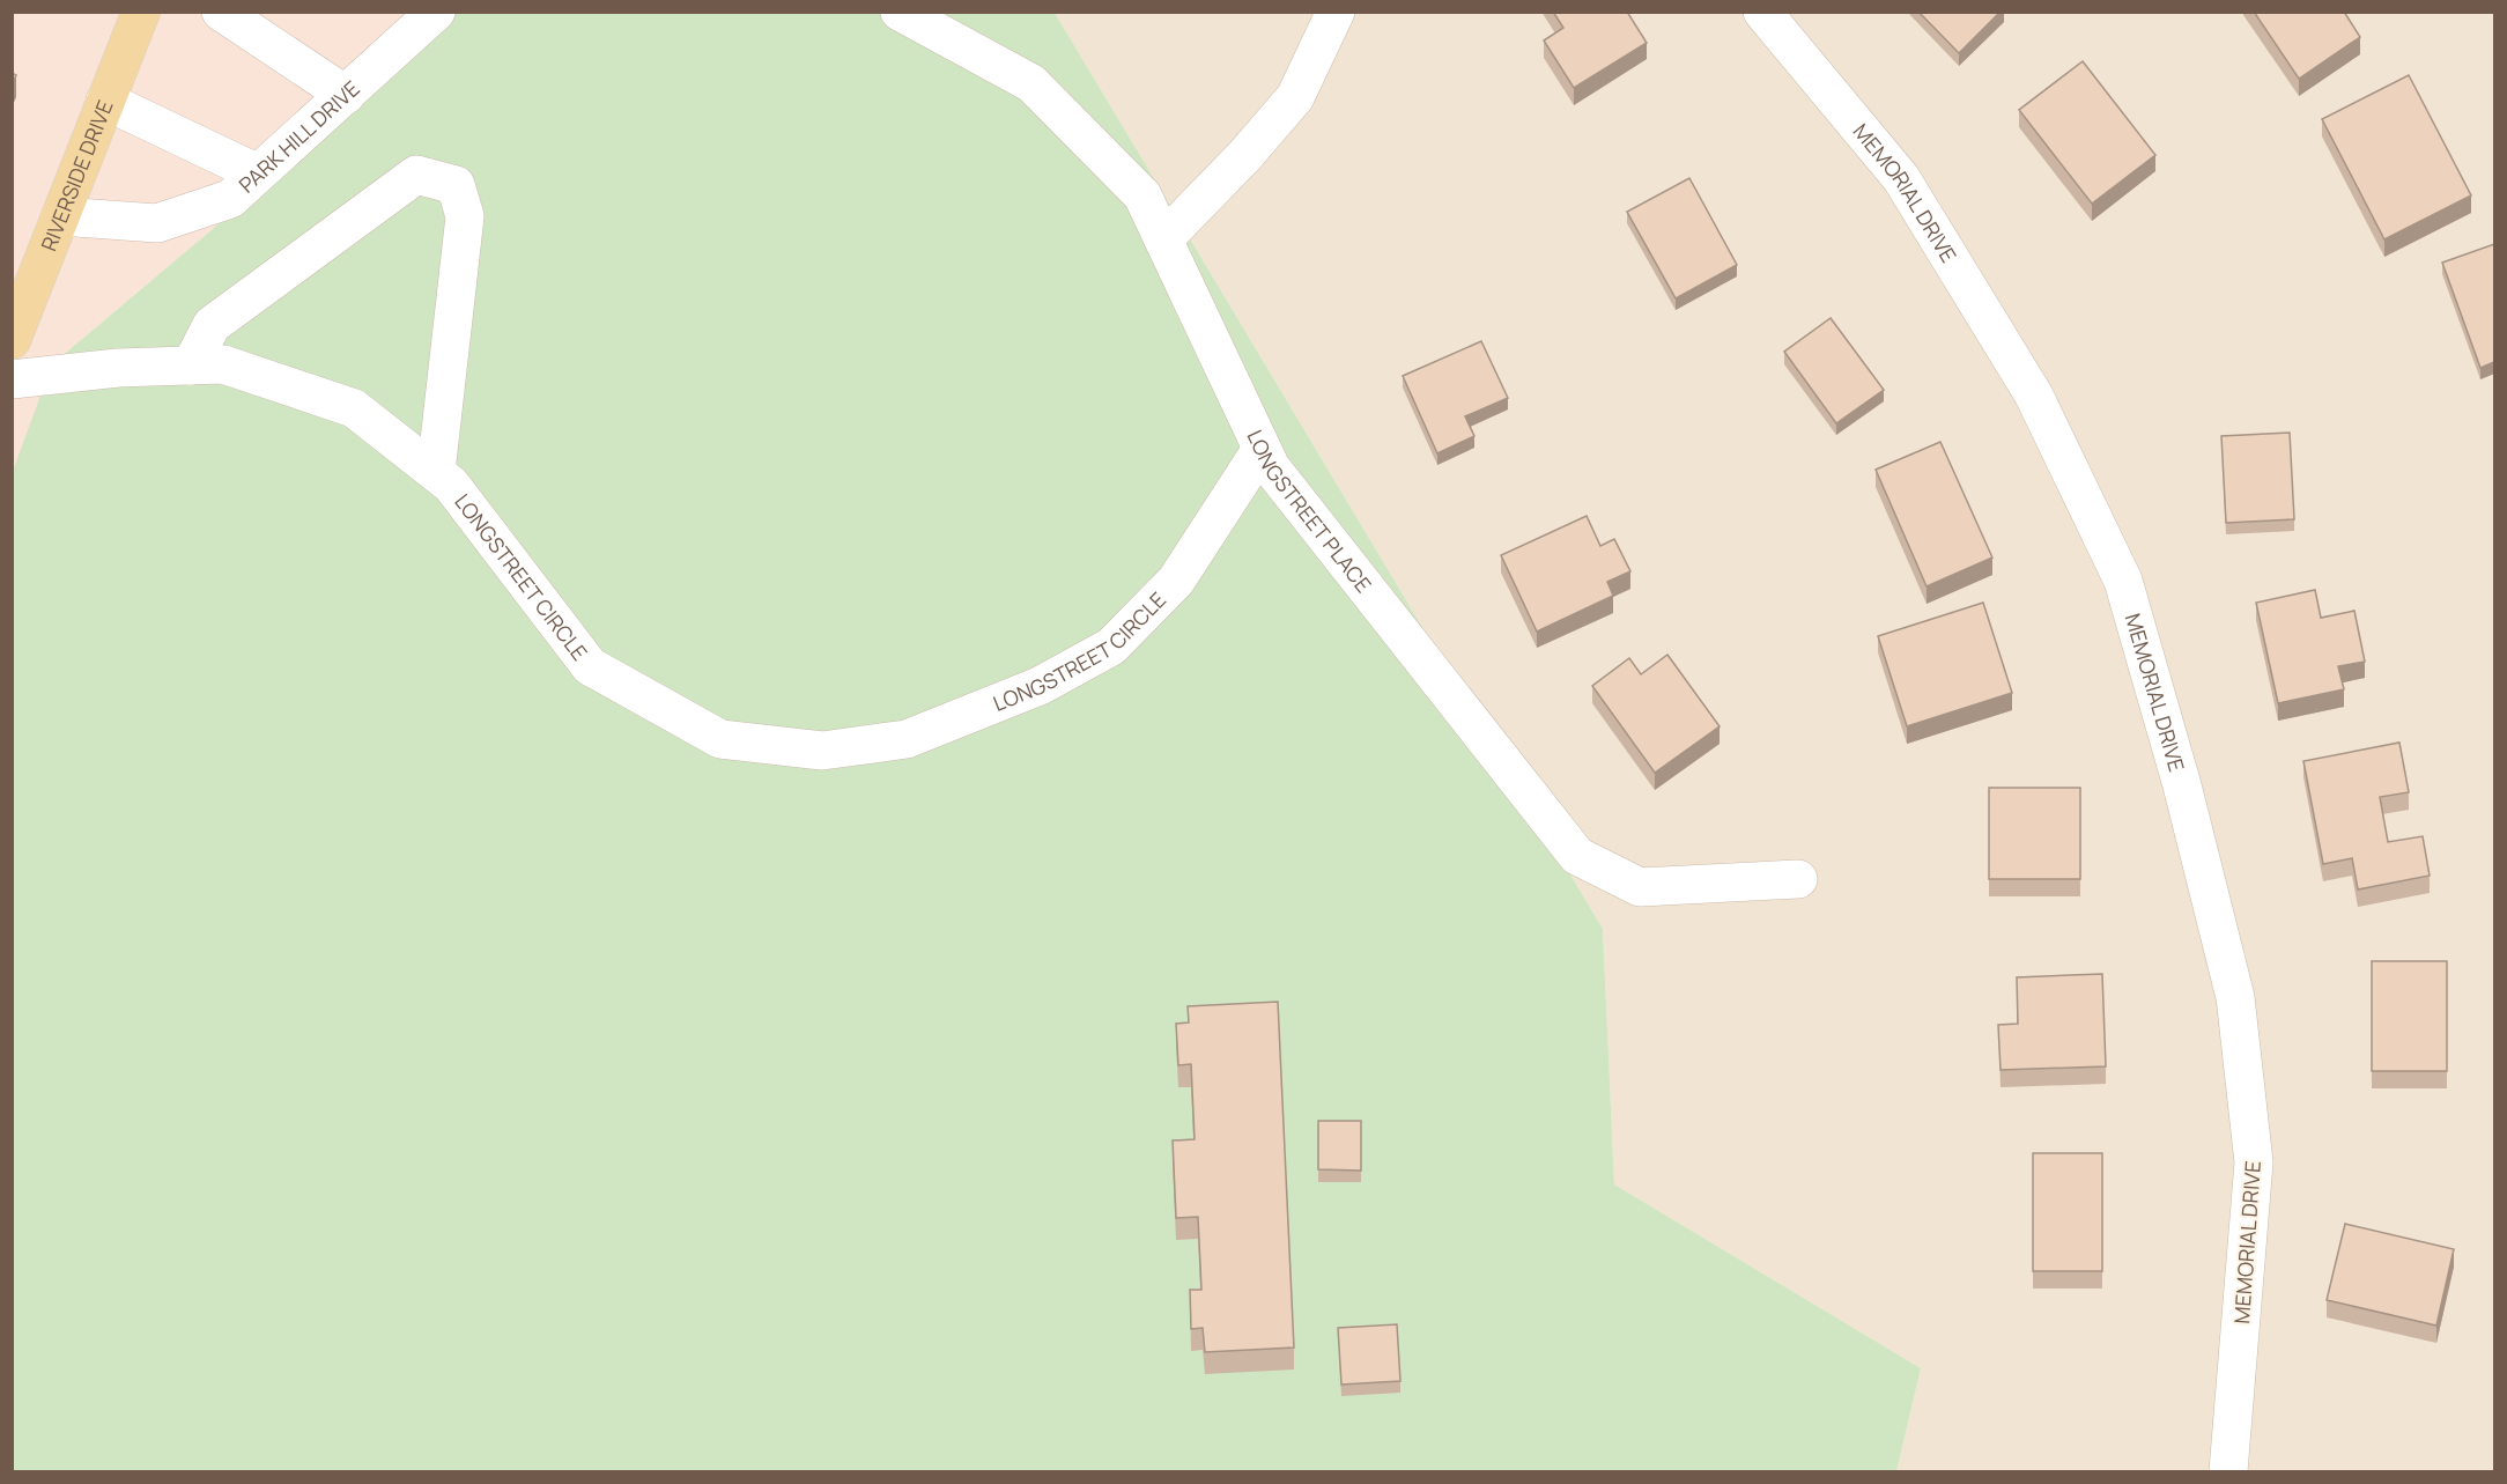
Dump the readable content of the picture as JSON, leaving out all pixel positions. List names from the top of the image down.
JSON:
{
  "streets": {
    "main road": ["RIVERSIDE DRIVE"],
    "street": [
      "PARK HILL DRIVE",
      "MEMORIAL DRIVE",
      "LONGSTREET PLACE",
      "LONGSTREET CIRCLE"
    ]
  },
  "crossings": [
    ["PARK HILL DRIVE", "RIVERSIDE DRIVE"],
    ["LONGSTREET PLACE", "LONGSTREET CIRCLE"]
  ]
}
